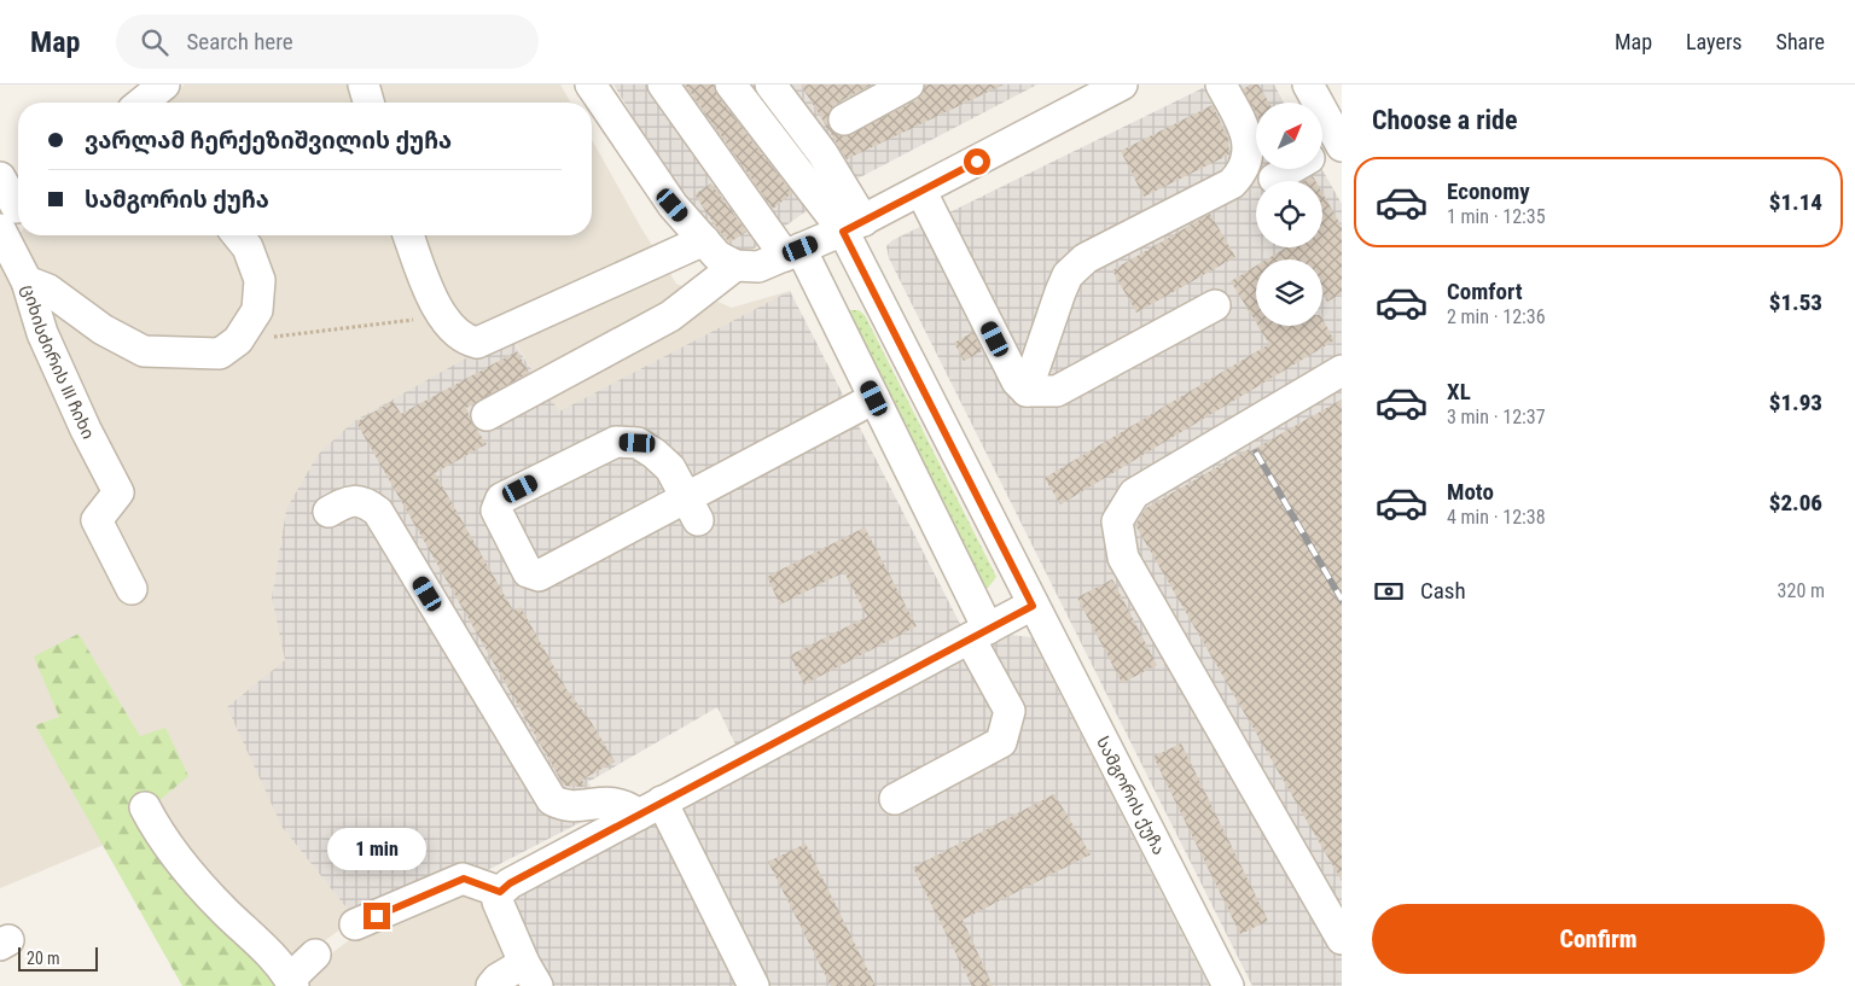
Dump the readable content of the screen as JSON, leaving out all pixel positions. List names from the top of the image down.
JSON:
{
  "streets": {
    "street": ["ციხისძირის III ჩიხი", "სამგორის ქუჩა"]
  },
  "scale_bar": "20 m",
  "north": "top right",
  "page": {
    "header": "Map",
    "search": "Search here",
    "nav": ["Map", "Layers", "Share"],
    "heading": "Choose a ride",
    "banner": ["ვარლამ ჩერქეზიშვილის ქუჩა", "სამგორის ქუჩა"],
    "list": [
      {
        "name": "Economy",
        "note": "1 min · 12:35",
        "value": "$1.14"
      },
      {
        "name": "Comfort",
        "note": "2 min · 12:36",
        "value": "$1.53"
      },
      {
        "name": "XL",
        "note": "3 min · 12:37",
        "value": "$1.93"
      },
      {
        "name": "Moto",
        "note": "4 min · 12:38",
        "value": "$2.06"
      }
    ],
    "pay": ["Cash", "320 m"],
    "bubble": "1 min",
    "buttons": "Confirm",
    "scale": "20 m"
  }
}
